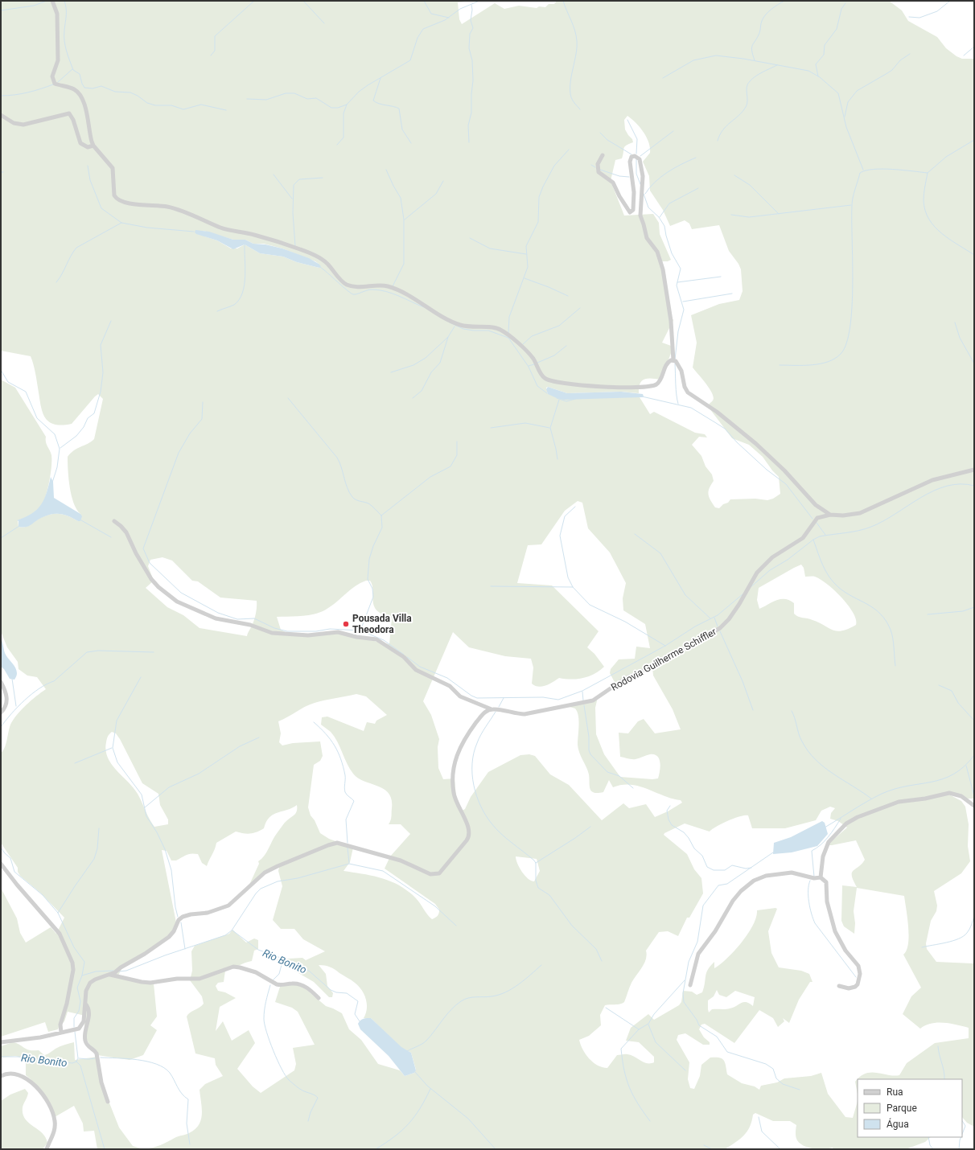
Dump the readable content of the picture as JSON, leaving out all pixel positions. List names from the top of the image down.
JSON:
{
  "streets": {
    "street": ["Rodovia Guilherme Schiffler"]
  },
  "water": ["Rio Bonito"],
  "places": ["Pousada Villa Theodora"],
  "legend": ["Rua", "Parque", "Água"]
}
